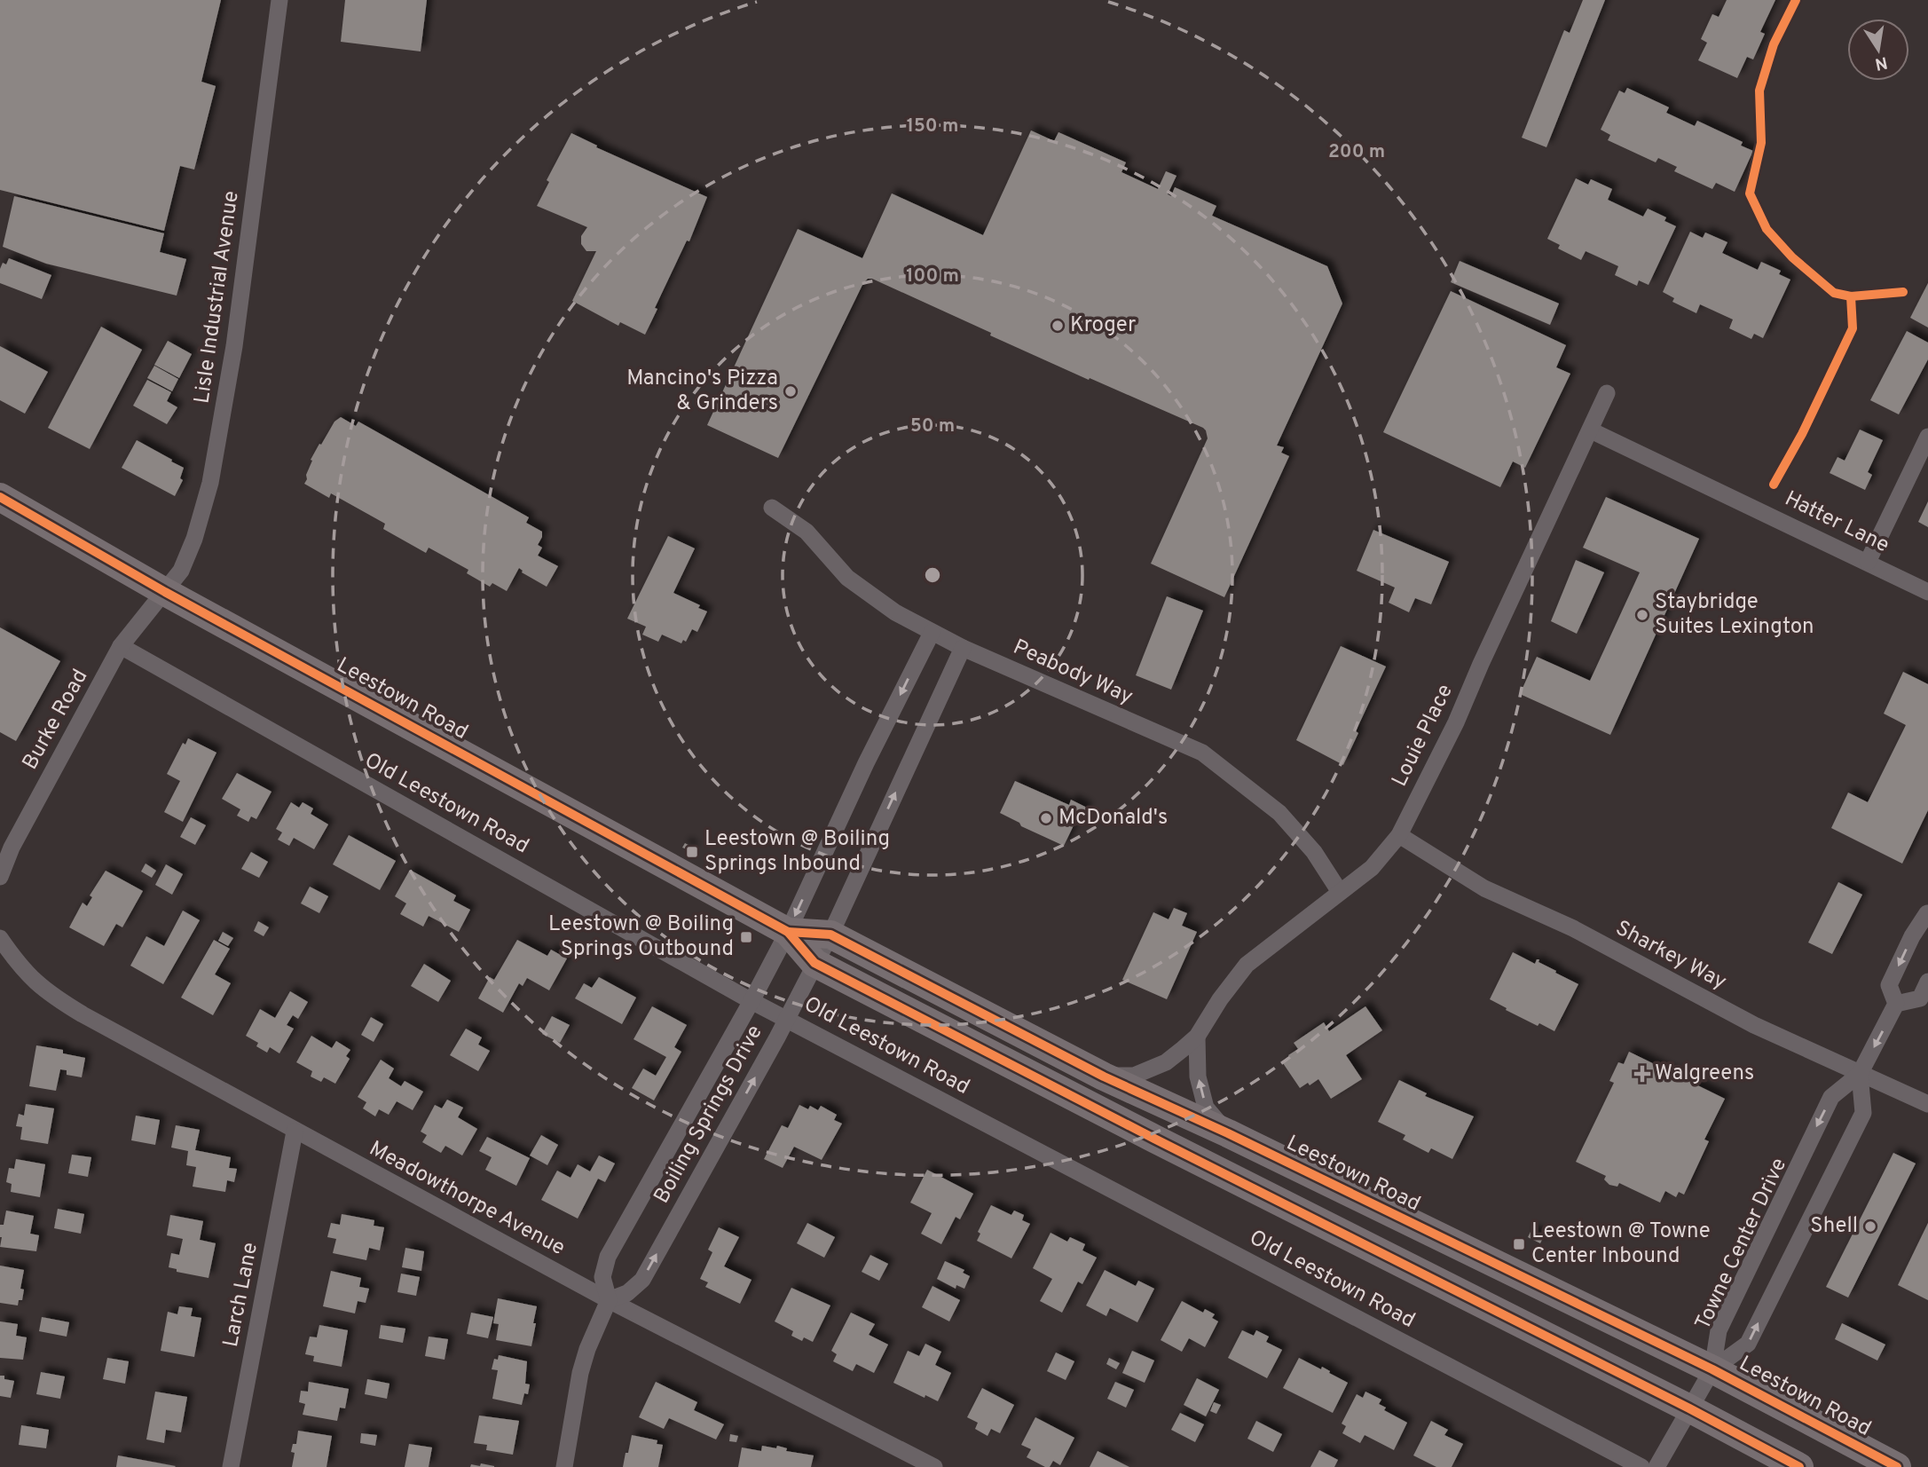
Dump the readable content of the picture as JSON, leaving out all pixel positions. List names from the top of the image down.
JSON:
{
  "streets": {
    "main road": ["Leestown Road"],
    "street": [
      "Lisle Industrial Avenue",
      "Hatter Lane",
      "Peabody Way",
      "Burke Road",
      "Louie Place",
      "Old Leestown Road",
      "Sharkey Way",
      "Boiling Springs Drive",
      "Meadowthorpe Avenue",
      "Towne Center Drive",
      "Larch Lane"
    ]
  },
  "crossings": [
    ["Lisle Industrial Avenue", "Leestown Road"],
    ["Lisle Industrial Avenue", "Burke Road"],
    ["Hatter Lane", "Louie Place"],
    ["Peabody Way", "Louie Place"],
    ["Peabody Way", "Boiling Springs Drive"],
    ["Leestown Road", "Burke Road"],
    ["Leestown Road", "Louie Place"],
    ["Leestown Road", "Boiling Springs Drive"],
    ["Leestown Road", "Towne Center Drive"],
    ["Burke Road", "Old Leestown Road"],
    ["Louie Place", "Sharkey Way"],
    ["Old Leestown Road", "Boiling Springs Drive"],
    ["Sharkey Way", "Towne Center Drive"],
    ["Boiling Springs Drive", "Meadowthorpe Avenue"],
    ["Meadowthorpe Avenue", "Larch Lane"]
  ],
  "places": {
    "other": [
      "Kroger",
      "Mancino's Pizza & Grinders",
      "Staybridge Suites Lexington",
      "McDonald's",
      "Shell"
    ],
    "transit": ["Leestown @ Boiling Springs Inbound", "Leestown @ Boiling Springs Outbound", "Leestown @ Towne Center Inbound"],
    "health": ["Walgreens"]
  },
  "north": "bottom",
  "rings": [
    "150 m",
    "200 m",
    "100 m",
    "50 m"
  ]
}
